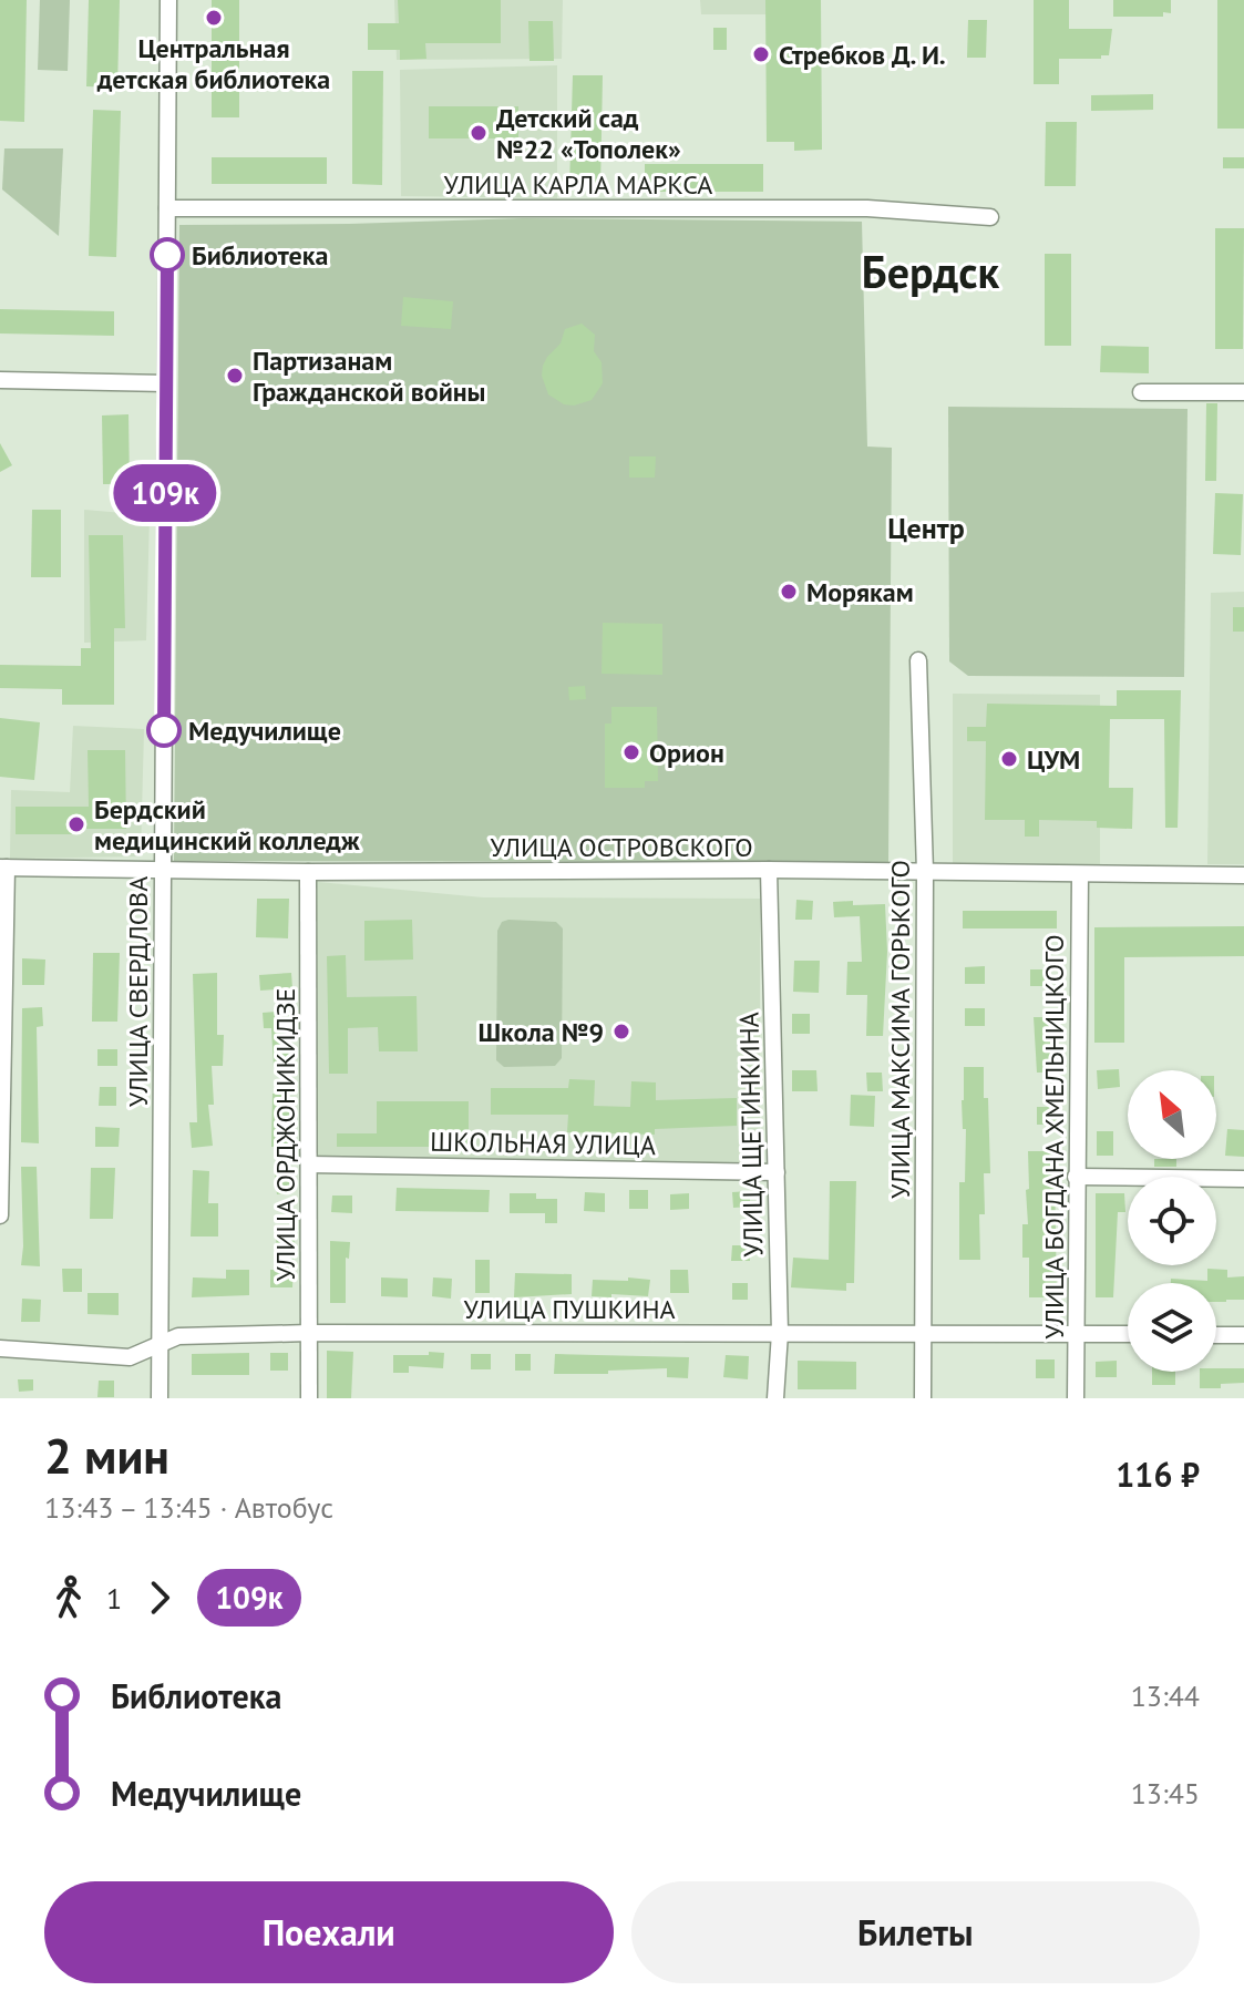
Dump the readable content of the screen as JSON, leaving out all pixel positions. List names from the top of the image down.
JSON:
{
  "streets": {
    "street": [
      "УЛИЦА КАРЛА МАРКСА",
      "УЛИЦА ОСТРОВСКОГО",
      "УЛИЦА СВЕРДЛОВА",
      "УЛИЦА МАКСИМА ГОРЬКОГО",
      "УЛИЦА ОРДЖОНИКИДЗЕ",
      "УЛИЦА ЩЕТИНКИНА",
      "УЛИЦА БОГДАНА ХМЕЛЬНИЦКОГО",
      "ШКОЛЬНАЯ УЛИЦА",
      "УЛИЦА ПУШКИНА"
    ]
  },
  "crossings": [
    ["УЛИЦА КАРЛА МАРКСА", "УЛИЦА СВЕРДЛОВА"],
    ["УЛИЦА ОСТРОВСКОГО", "УЛИЦА СВЕРДЛОВА"],
    ["УЛИЦА ОСТРОВСКОГО", "УЛИЦА МАКСИМА ГОРЬКОГО"],
    ["УЛИЦА ОСТРОВСКОГО", "УЛИЦА ОРДЖОНИКИДЗЕ"],
    ["УЛИЦА ОСТРОВСКОГО", "УЛИЦА ЩЕТИНКИНА"],
    ["УЛИЦА ОСТРОВСКОГО", "УЛИЦА БОГДАНА ХМЕЛЬНИЦКОГО"],
    ["УЛИЦА СВЕРДЛОВА", "УЛИЦА ПУШКИНА"],
    ["УЛИЦА МАКСИМА ГОРЬКОГО", "УЛИЦА ПУШКИНА"],
    ["УЛИЦА ОРДЖОНИКИДЗЕ", "ШКОЛЬНАЯ УЛИЦА"],
    ["УЛИЦА ОРДЖОНИКИДЗЕ", "УЛИЦА ПУШКИНА"],
    ["УЛИЦА ЩЕТИНКИНА", "ШКОЛЬНАЯ УЛИЦА"],
    ["УЛИЦА ЩЕТИНКИНА", "УЛИЦА ПУШКИНА"],
    ["УЛИЦА БОГДАНА ХМЕЛЬНИЦКОГО", "УЛИЦА ПУШКИНА"]
  ],
  "districts": ["Бердск", "Центр"],
  "places": [
    "Центральная детская библиотека",
    "Стребков Д. И.",
    "Детский сад №22 «Тополек»",
    "Библиотека",
    "Партизанам Гражданской войны",
    "Морякам",
    "Медучилище",
    "Орион",
    "ЦУМ",
    "Бердский медицинский колледж",
    "Школа №9"
  ],
  "lines": ["bus line 109к"],
  "north": "top left",
  "page": {
    "on_map": "109к",
    "heading": ["2 мин", "13:43 – 13:45 · Автобус", "116 ₽"],
    "legs": ["1", "109к"],
    "list": [
      {
        "name": "Библиотека",
        "value": "13:44"
      },
      {
        "name": "Медучилище",
        "value": "13:45"
      }
    ],
    "buttons": ["Поехали", "Билеты"]
  }
}
